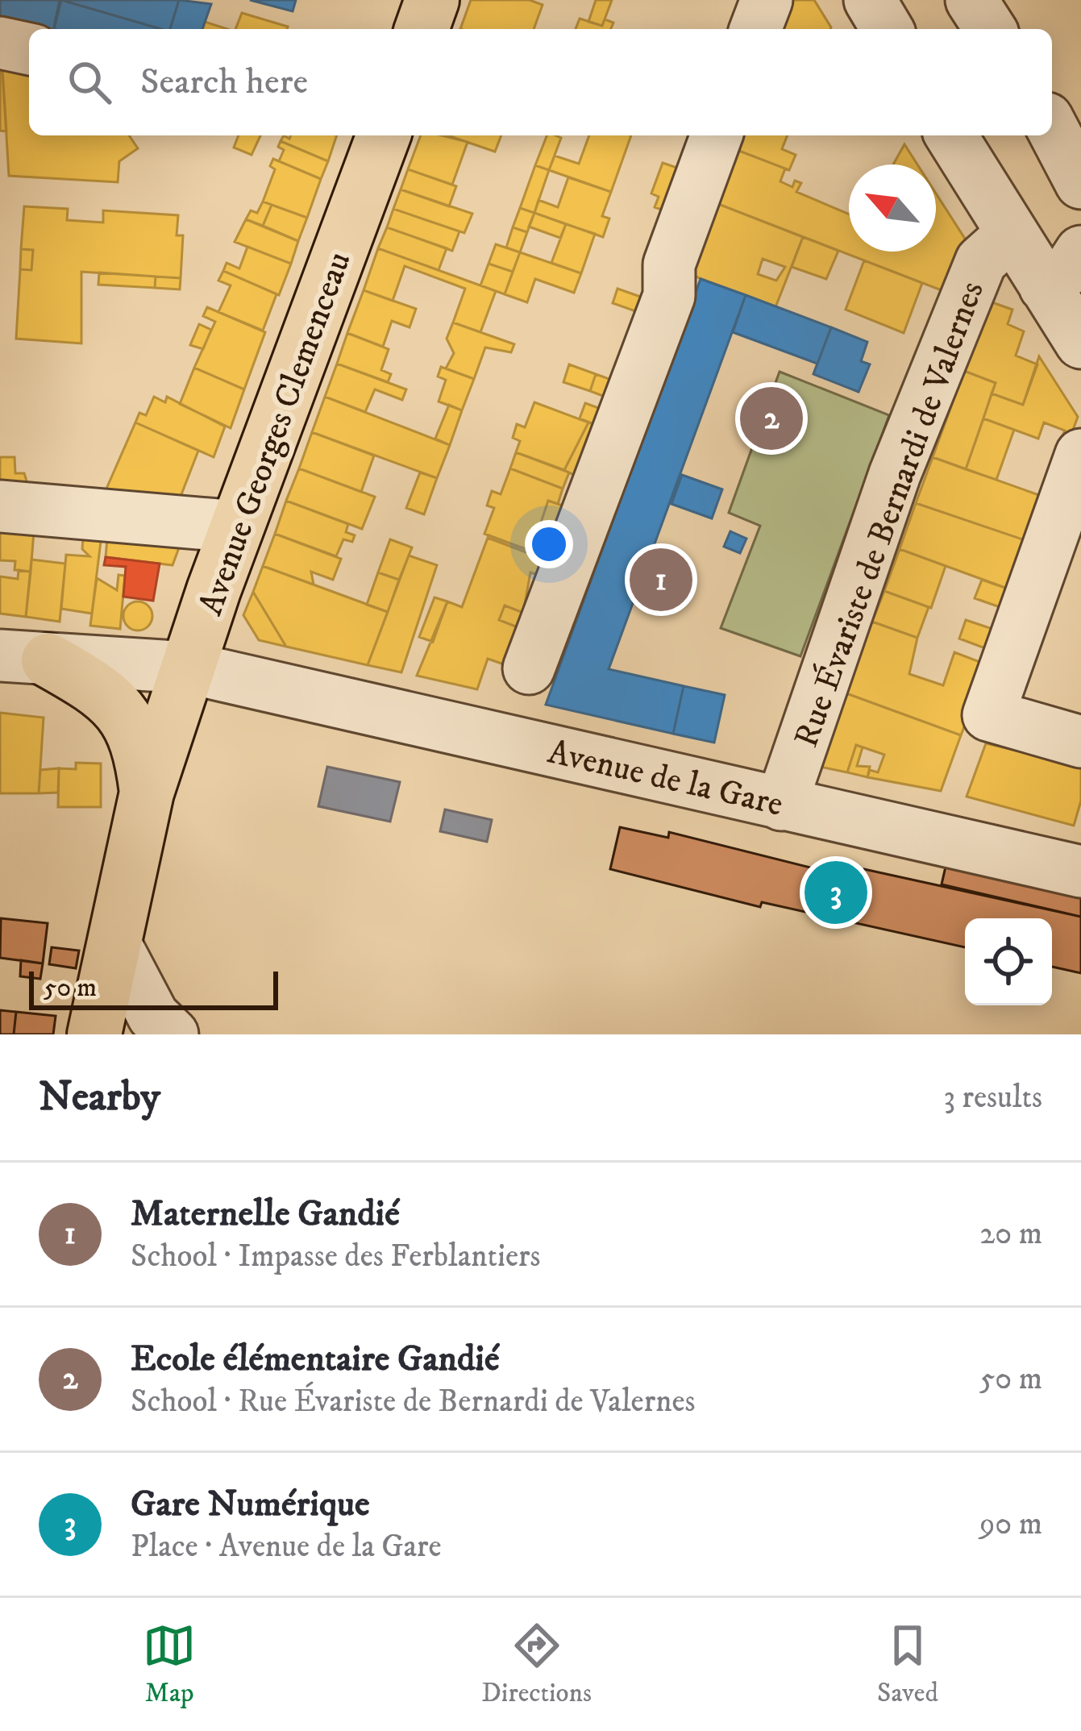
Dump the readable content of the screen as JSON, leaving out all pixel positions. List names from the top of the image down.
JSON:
{
  "streets": {
    "main road": ["Avenue Georges Clemenceau"],
    "street": ["Rue Évariste de Bernardi de Valernes", "Avenue de la Gare"]
  },
  "crossings": [
    ["Avenue Georges Clemenceau", "Avenue de la Gare"],
    ["Rue Évariste de Bernardi de Valernes", "Avenue de la Gare"]
  ],
  "scale_bar": "50 m",
  "north": "top left",
  "page": {
    "search": "Search here",
    "pins": ["2", "1", "3"],
    "scale": "50 m",
    "heading": ["Nearby", "3 results"],
    "list": [
      {
        "mark": "1",
        "name": "Maternelle Gandié",
        "note": "School · Impasse des Ferblantiers",
        "value": "20 m"
      },
      {
        "mark": "2",
        "name": "Ecole élémentaire Gandié",
        "note": "School · Rue Évariste de Bernardi de Valernes",
        "value": "50 m"
      },
      {
        "mark": "3",
        "name": "Gare Numérique",
        "note": "Place · Avenue de la Gare",
        "value": "90 m"
      }
    ],
    "nav": ["Map", "Directions", "Saved"]
  }
}
